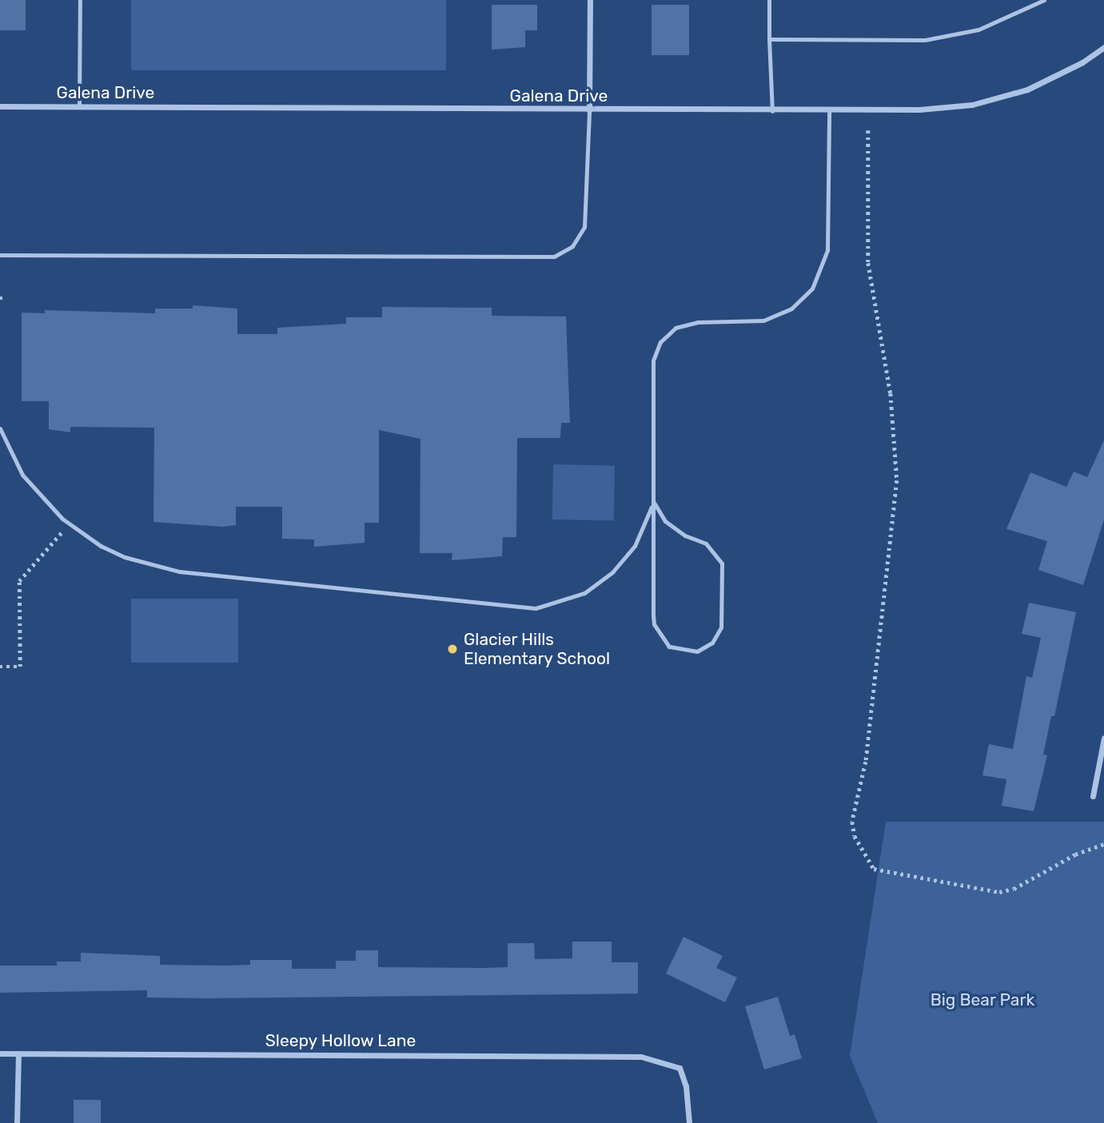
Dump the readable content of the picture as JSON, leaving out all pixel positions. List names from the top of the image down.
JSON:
{
  "streets": {
    "street": ["Galena Drive", "Sleepy Hollow Lane"]
  },
  "parks": ["Big Bear Park"],
  "places": ["Glacier Hills Elementary School"]
}
